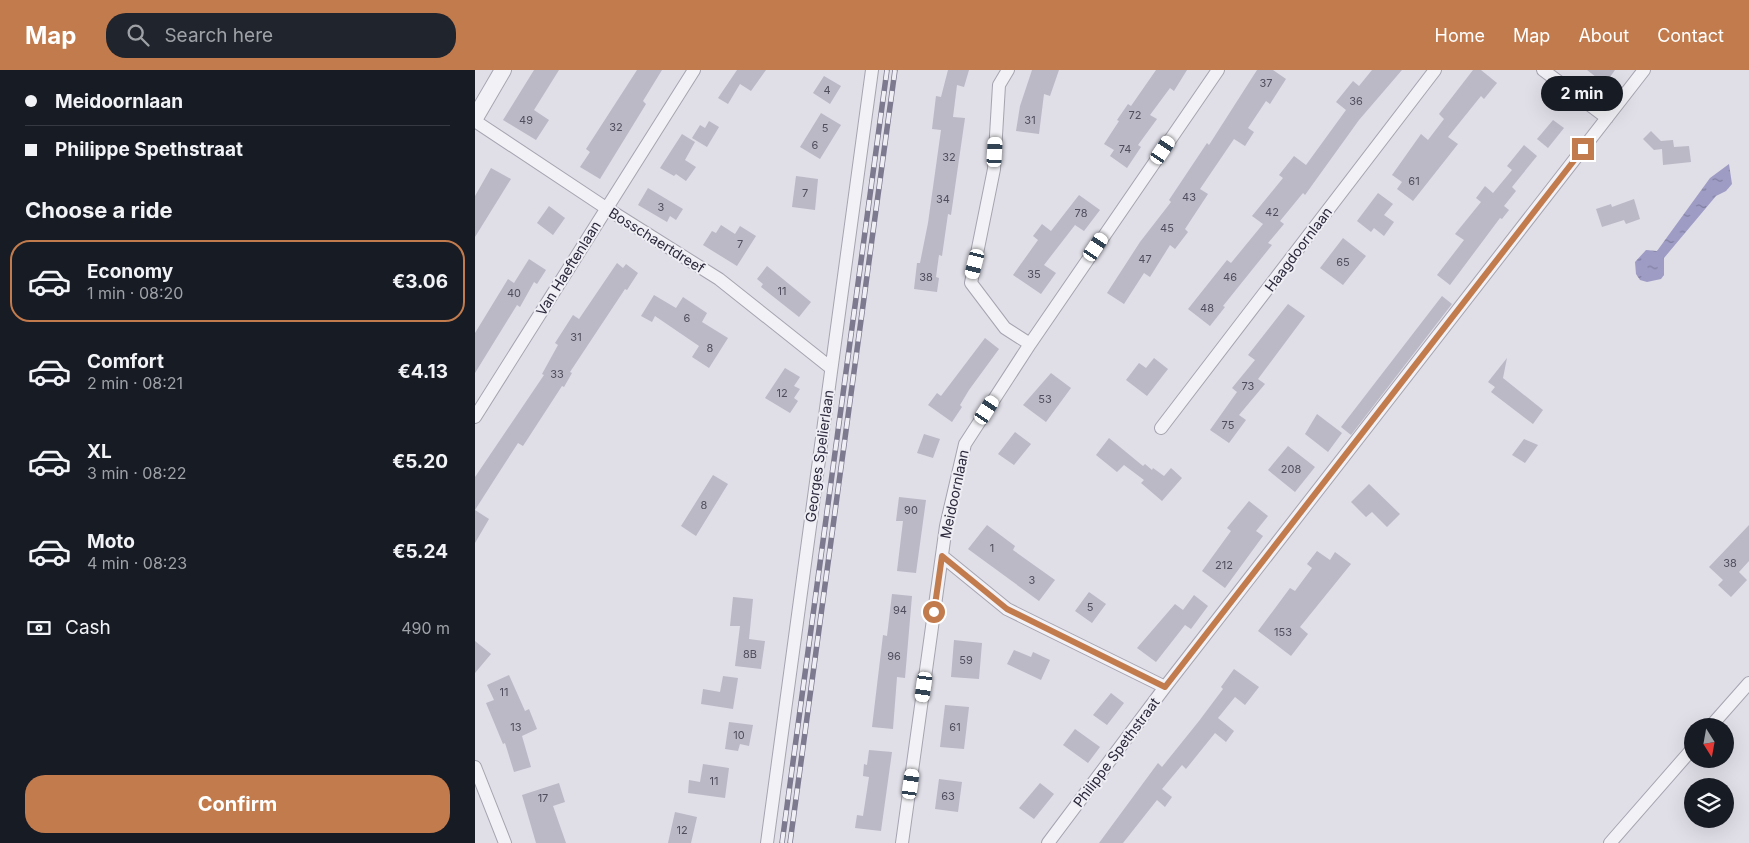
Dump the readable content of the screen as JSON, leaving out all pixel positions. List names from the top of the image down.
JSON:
{
  "streets": {
    "street": [
      "Bosschaertdreef",
      "Haagdoornlaan",
      "Van Haeftenlaan",
      "Georges Spelierlaan",
      "Meidoornlaan",
      "Philippe Spethstraat"
    ]
  },
  "crossings": [
    ["Bosschaertdreef", "Van Haeftenlaan"],
    ["Bosschaertdreef", "Georges Spelierlaan"]
  ],
  "house_numbers": [
    "37",
    "4",
    "36",
    "72",
    "49",
    "31",
    "32",
    "5",
    "6",
    "74",
    "32",
    "61",
    "7",
    "43",
    "34",
    "3",
    "42",
    "78",
    "45",
    "7",
    "47",
    "65",
    "35",
    "38",
    "46",
    "11",
    "40",
    "48",
    "6",
    "31",
    "8",
    "33",
    "73",
    "12",
    "53",
    "75",
    "208",
    "8",
    "90",
    "1",
    "38",
    "212",
    "3",
    "5",
    "94",
    "153",
    "8B",
    "96",
    "59",
    "11",
    "13",
    "61",
    "10",
    "11",
    "63",
    "17",
    "12"
  ],
  "north": "bottom",
  "page": {
    "header": "Map",
    "search": "Search here",
    "nav": [
      "Home",
      "Map",
      "About",
      "Contact"
    ],
    "banner": ["Meidoornlaan", "Philippe Spethstraat"],
    "bubble": "2 min",
    "heading": "Choose a ride",
    "list": [
      {
        "name": "Economy",
        "note": "1 min · 08:20",
        "value": "€3.06"
      },
      {
        "name": "Comfort",
        "note": "2 min · 08:21",
        "value": "€4.13"
      },
      {
        "name": "XL",
        "note": "3 min · 08:22",
        "value": "€5.20"
      },
      {
        "name": "Moto",
        "note": "4 min · 08:23",
        "value": "€5.24"
      }
    ],
    "pay": ["Cash", "490 m"],
    "buttons": "Confirm"
  }
}
